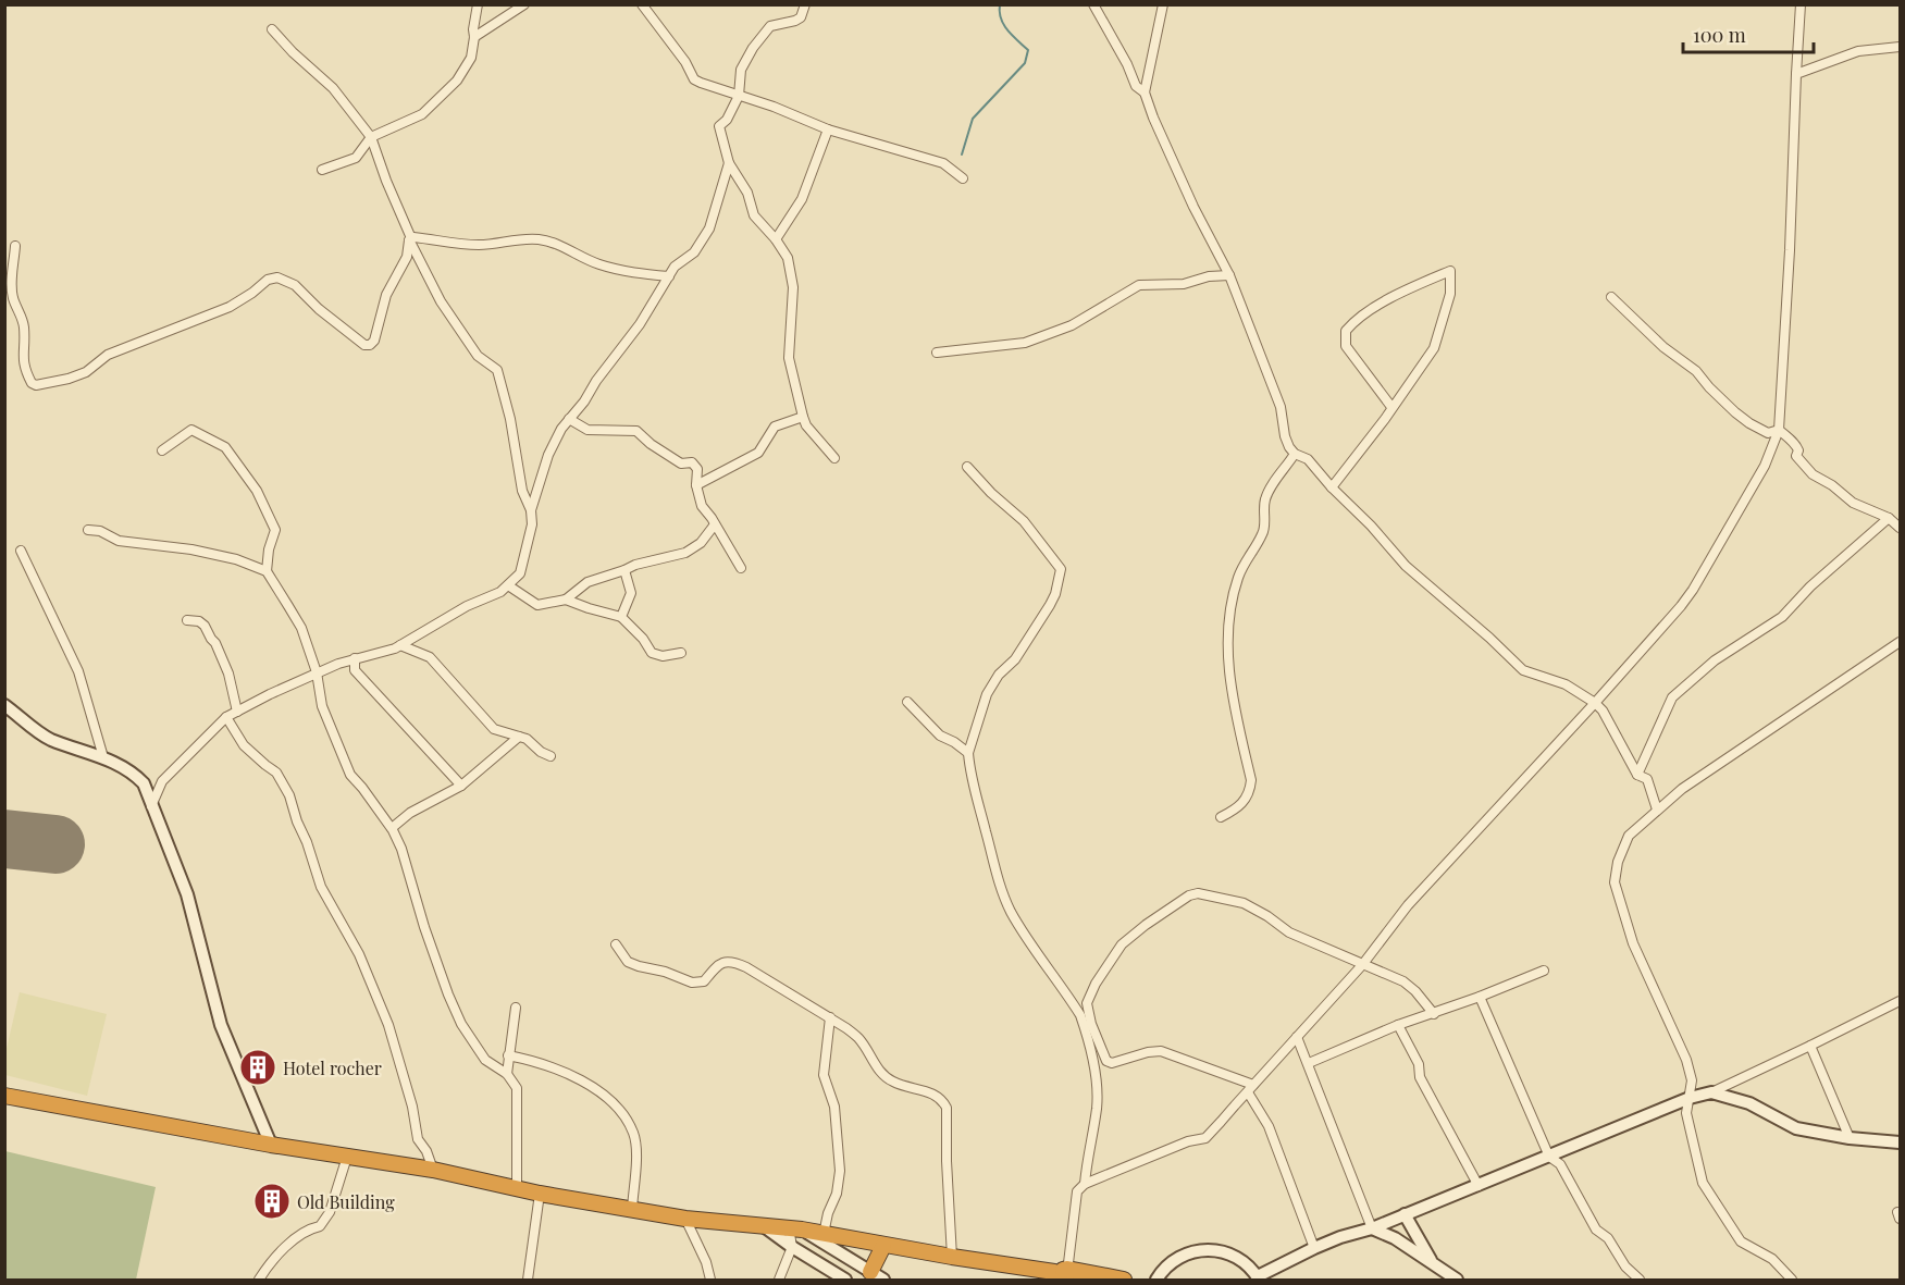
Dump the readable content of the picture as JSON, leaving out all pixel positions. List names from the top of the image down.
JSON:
{
  "places": {
    "building": ["Hotel rocher", "Old Building"]
  },
  "scale_bar": "100 m"
}
